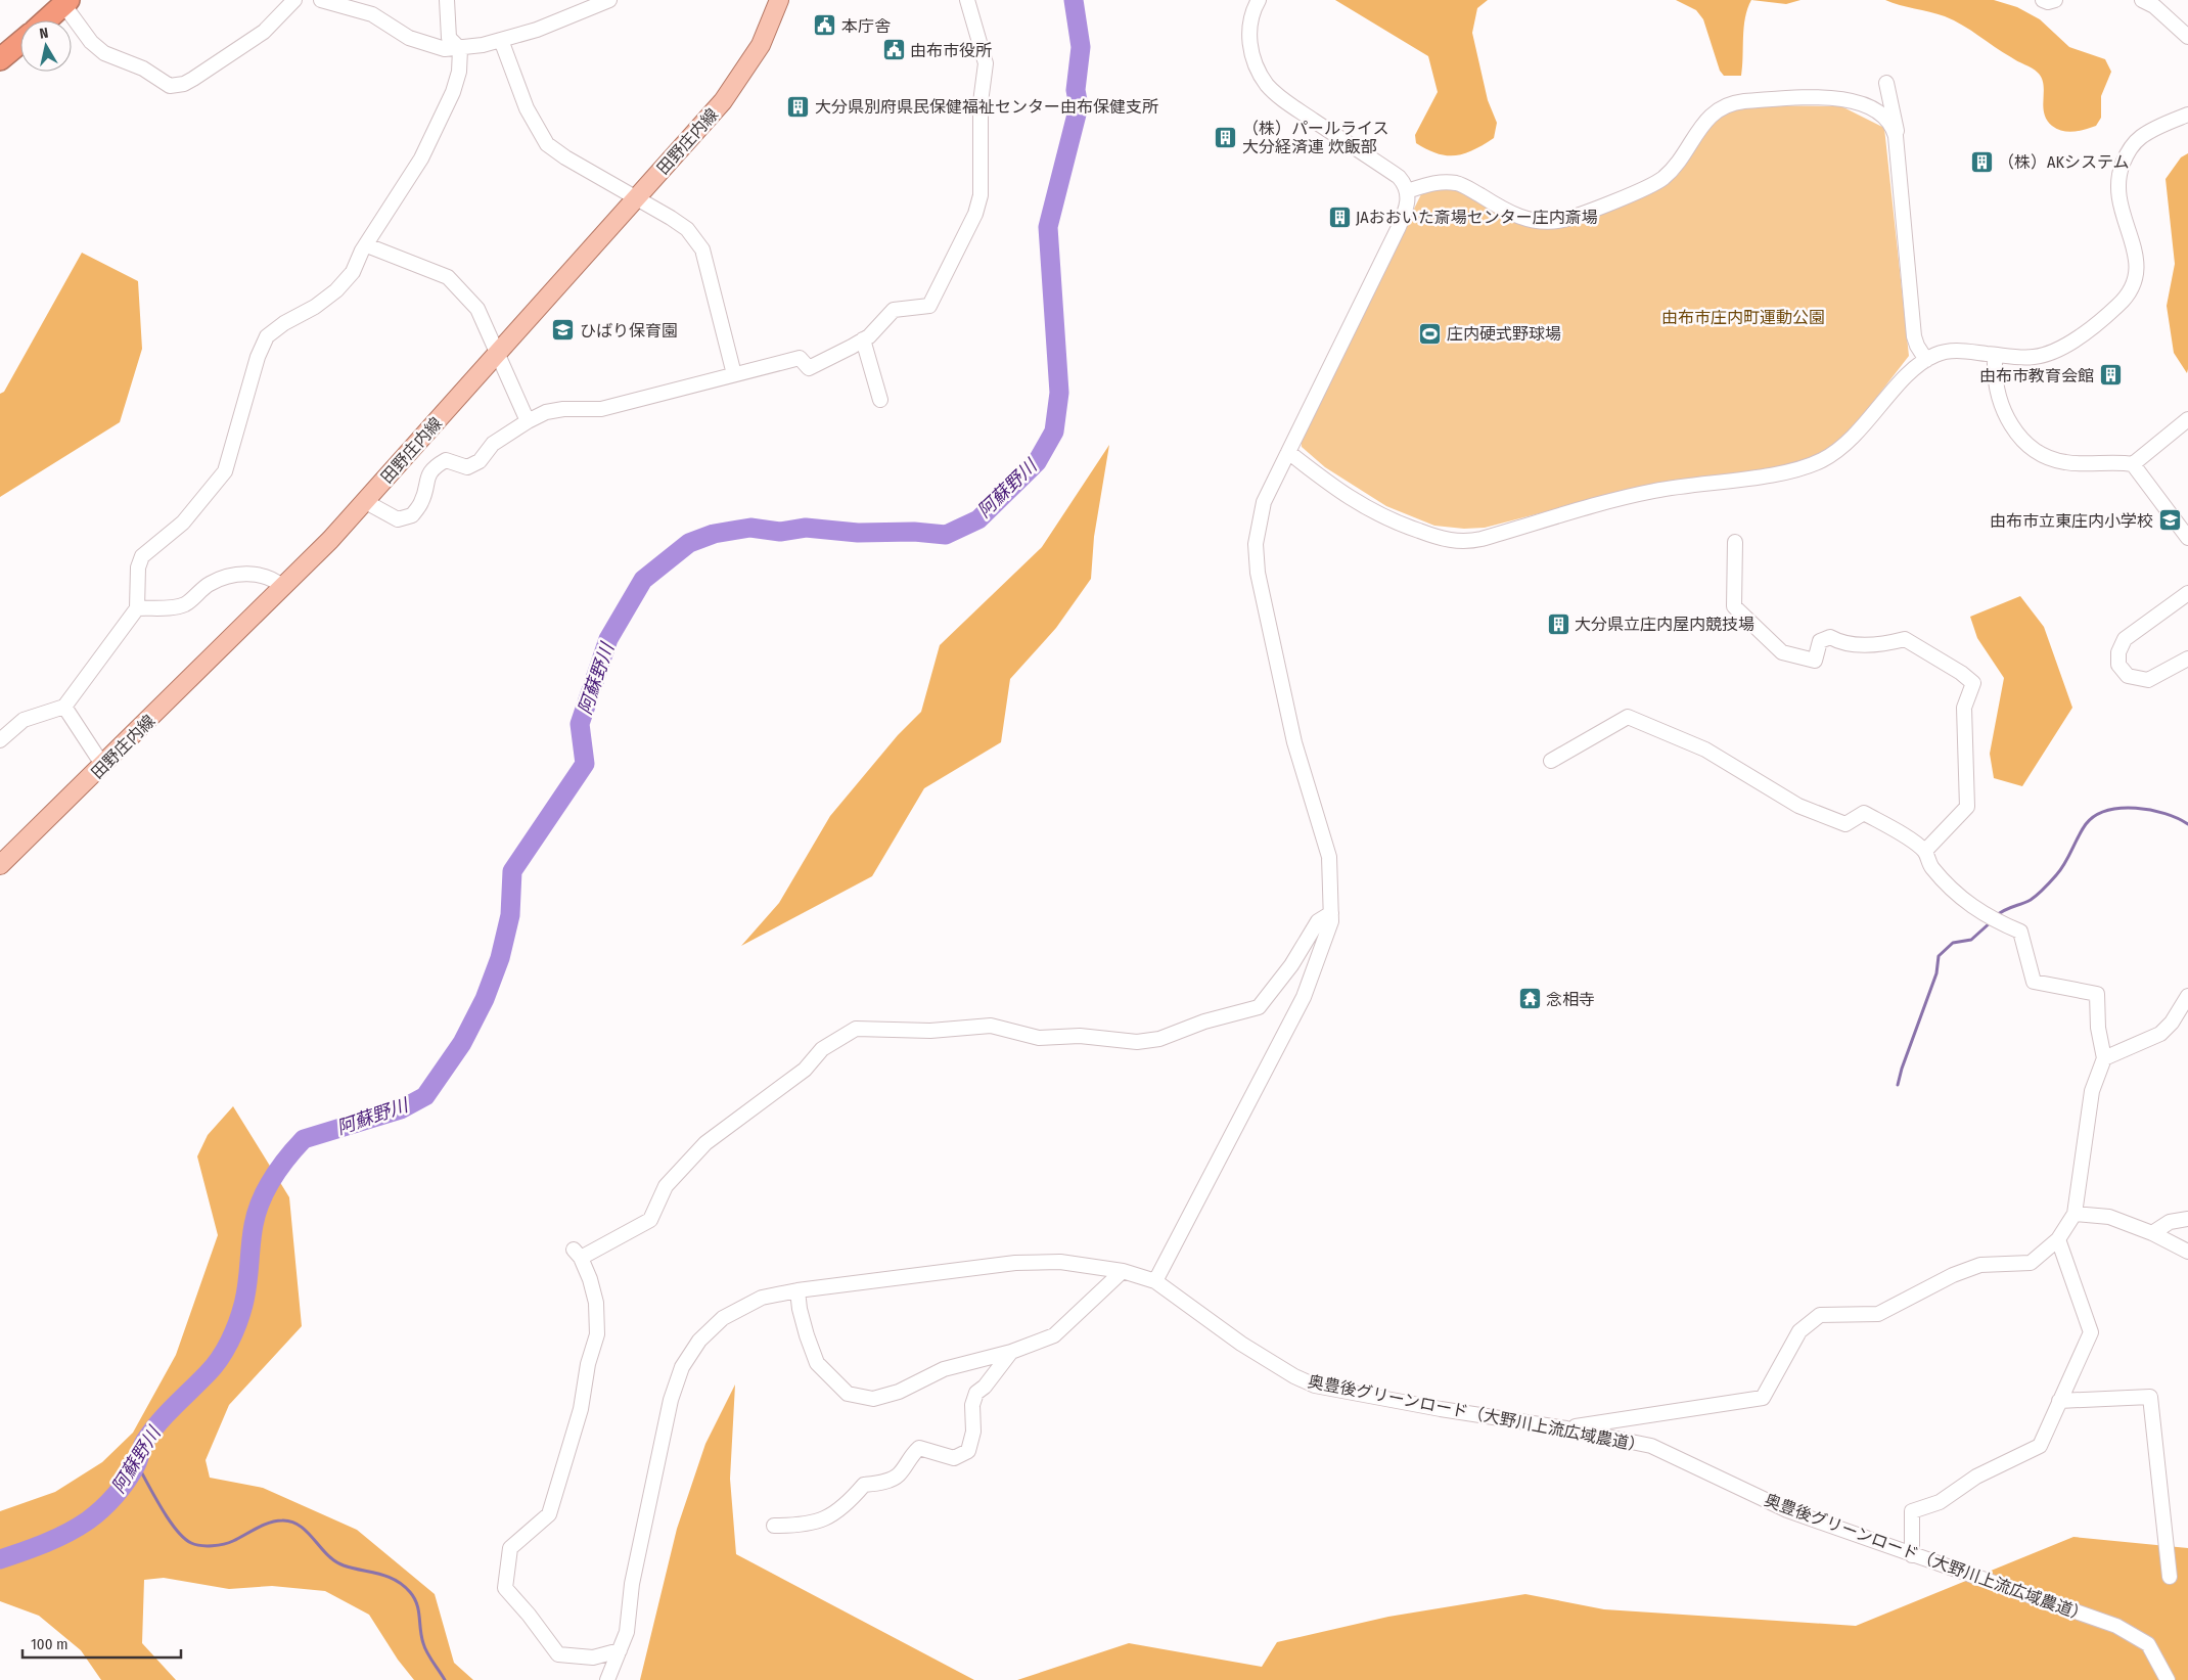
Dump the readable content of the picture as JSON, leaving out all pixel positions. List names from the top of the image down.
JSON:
{
  "streets": {
    "main road": ["田野庄内線"],
    "street": ["奥豊後グリーンロード（大野川上流広域農道）"]
  },
  "water": ["阿蘇野川"],
  "parks": ["由布市庄内町運動公園"],
  "places": {
    "public building": ["本庁舎", "由布市役所"],
    "building": [
      "大分県別府県民保健福祉センター由布保健支所",
      "（株）パールライス 大分経済連 炊飯部",
      "（株）AKシステム",
      "JAおおいた斎場センター庄内斎場",
      "由布市教育会館",
      "大分県立庄内屋内競技場"
    ],
    "school or university": ["ひばり保育園", "由布市立東庄内小学校"],
    "sports": ["庄内硬式野球場"],
    "temple": ["念相寺"]
  },
  "scale_bar": "100 m",
  "north": "top"
}
